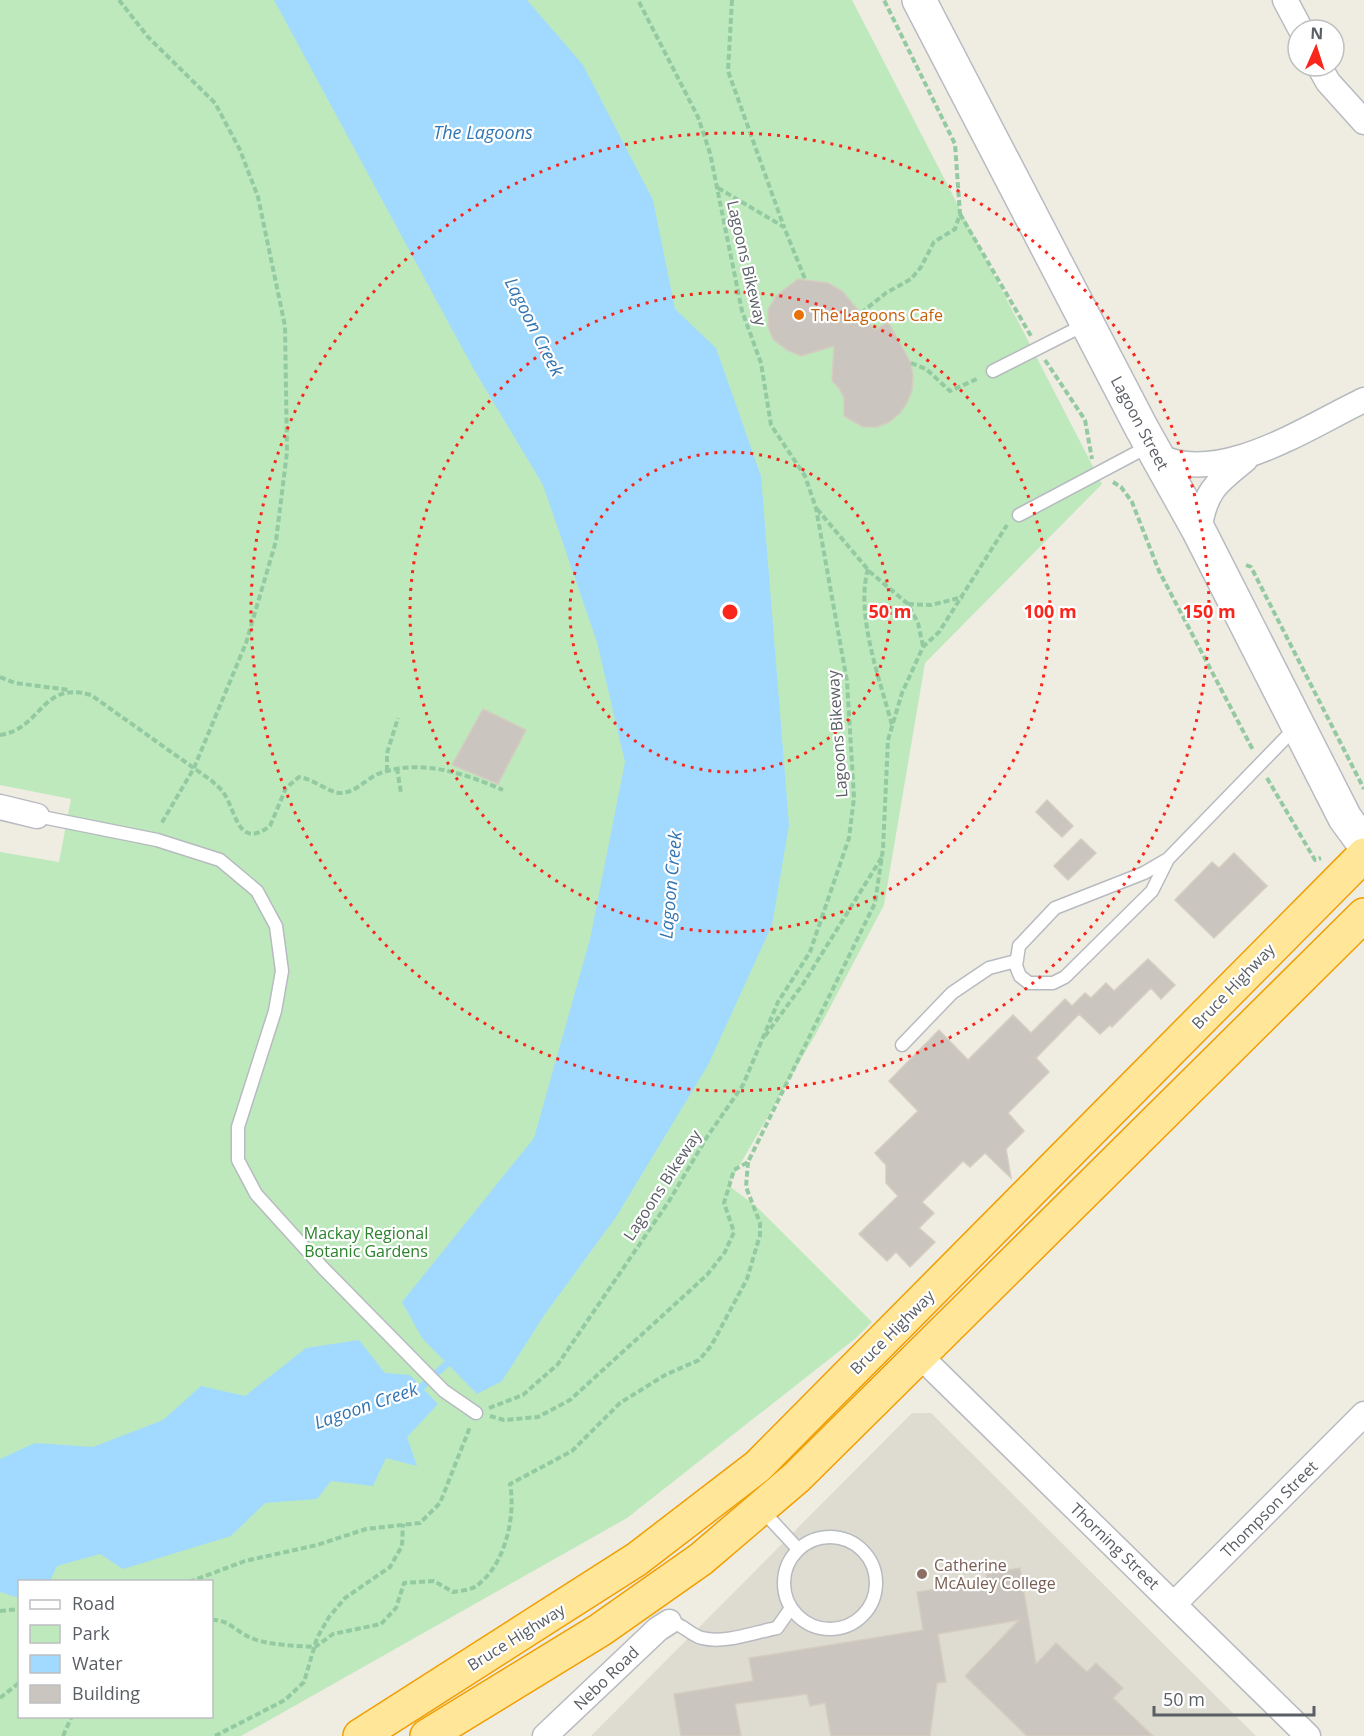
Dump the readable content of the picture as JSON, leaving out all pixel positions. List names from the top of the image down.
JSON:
{
  "streets": {
    "highway": ["Bruce Highway"],
    "main road": ["Lagoon Street"],
    "street": ["Thompson Street", "Thorning Street", "Nebo Road"],
    "path": ["Lagoons Bikeway"]
  },
  "crossings": [
    ["Thompson Street", "Thorning Street"]
  ],
  "water": ["The Lagoons", "Lagoon Creek"],
  "parks": ["Mackay Regional Botanic Gardens"],
  "places": ["The Lagoons Cafe", "Catherine McAuley College"],
  "legend": [
    "Road",
    "Park",
    "Water",
    "Building"
  ],
  "scale_bar": "50 m",
  "north": "top",
  "rings": ["50 m", "100 m", "150 m"]
}
